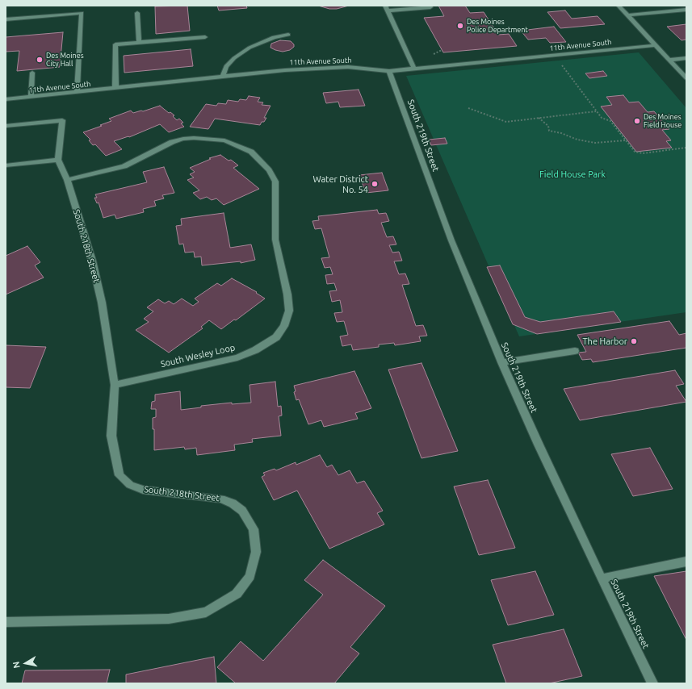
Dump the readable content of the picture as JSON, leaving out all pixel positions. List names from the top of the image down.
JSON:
{
  "streets": {
    "street": [
      "11th Avenue South",
      "South 219th Street",
      "South 218th Street",
      "South Wesley Loop"
    ]
  },
  "crossings": [
    ["11th Avenue South", "South 219th Street"],
    ["South 218th Street", "South Wesley Loop"]
  ],
  "parks": ["Field House Park"],
  "places": [
    "Des Moines Police Department",
    "Des Moines City Hall",
    "Des Moines Field House",
    "Water District No. 54",
    "The Harbor"
  ],
  "north": "left"
}
